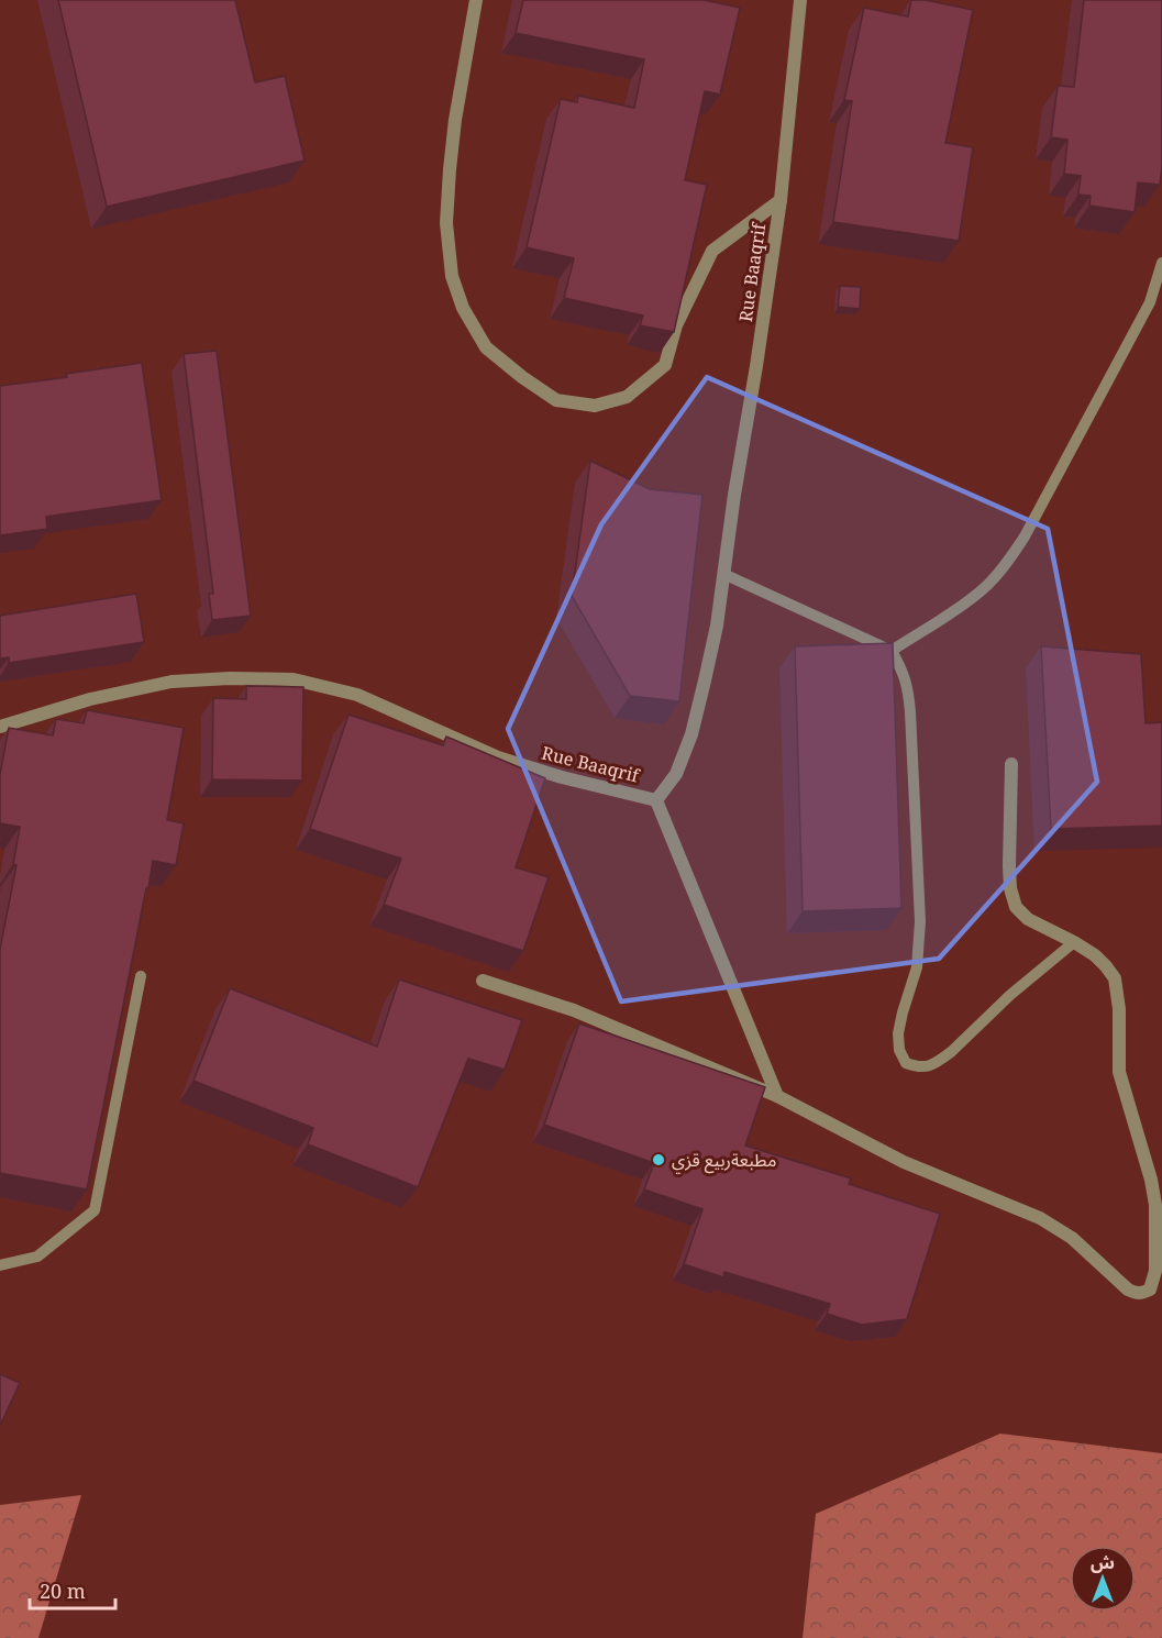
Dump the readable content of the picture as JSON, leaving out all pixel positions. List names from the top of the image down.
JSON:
{
  "streets": {
    "street": ["Rue Baaqrif"]
  },
  "places": ["مطبعةربيع قزي"],
  "scale_bar": "20 m",
  "north": "top"
}
